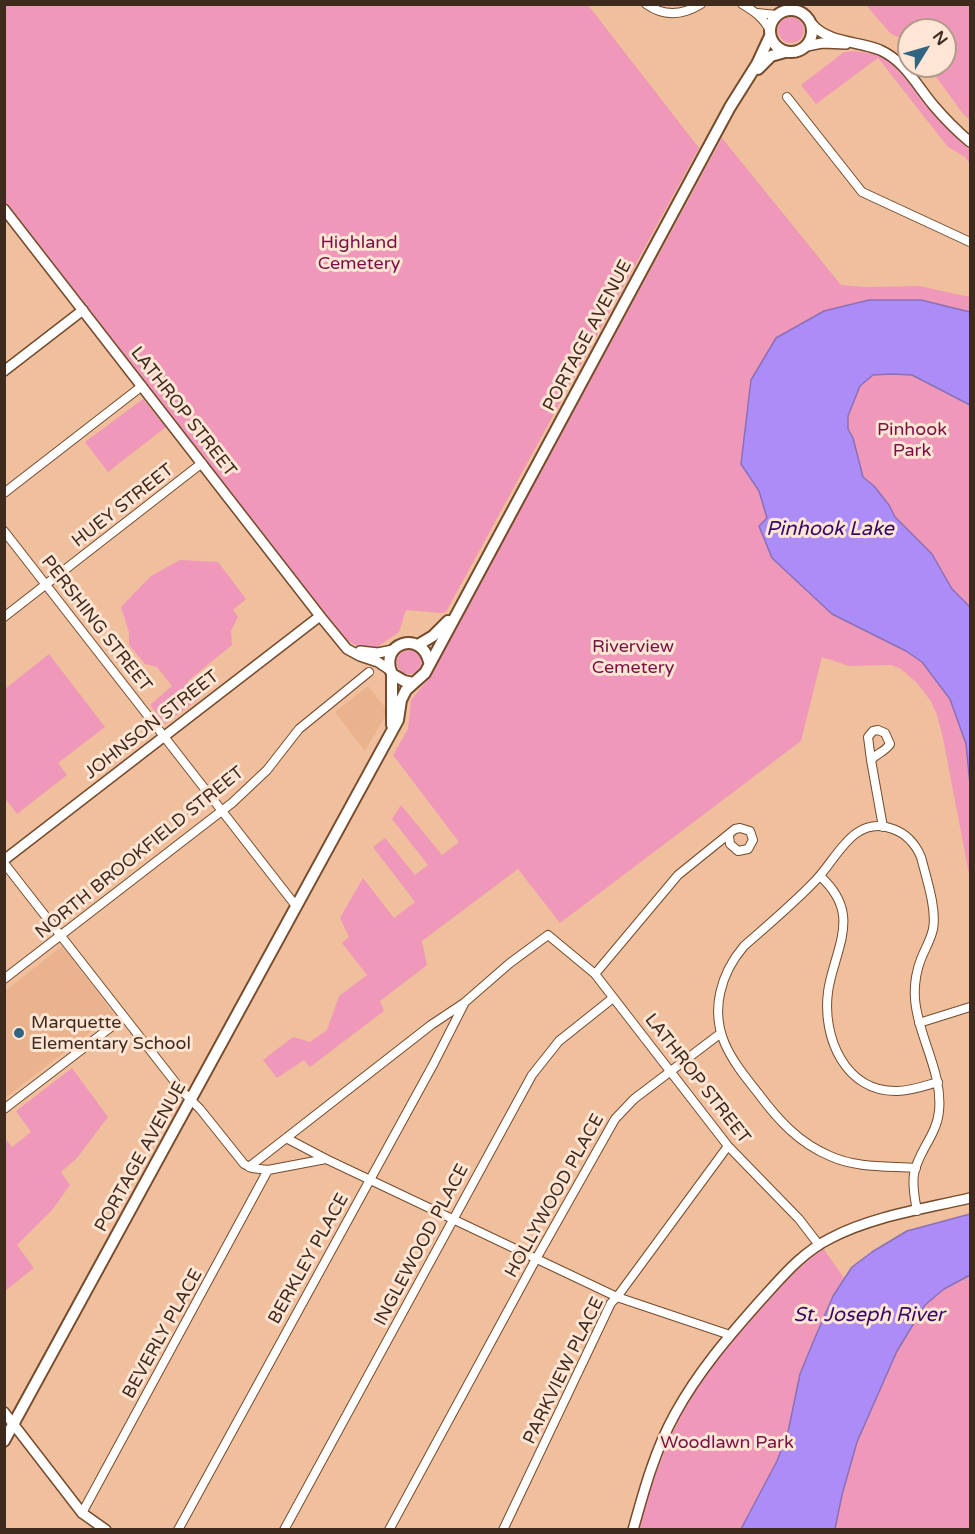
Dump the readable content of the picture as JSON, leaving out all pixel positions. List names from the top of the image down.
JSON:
{
  "streets": {
    "main road": ["PORTAGE AVENUE"],
    "street": [
      "LATHROP STREET",
      "HUEY STREET",
      "PERSHING STREET",
      "JOHNSON STREET",
      "NORTH BROOKFIELD STREET",
      "HOLLYWOOD PLACE",
      "INGLEWOOD PLACE",
      "BERKLEY PLACE",
      "BEVERLY PLACE",
      "PARKVIEW PLACE"
    ]
  },
  "crossings": [
    ["PORTAGE AVENUE", "LATHROP STREET"],
    ["PORTAGE AVENUE", "PERSHING STREET"],
    ["LATHROP STREET", "HUEY STREET"],
    ["LATHROP STREET", "JOHNSON STREET"],
    ["LATHROP STREET", "HOLLYWOOD PLACE"],
    ["LATHROP STREET", "INGLEWOOD PLACE"],
    ["LATHROP STREET", "BERKLEY PLACE"],
    ["LATHROP STREET", "PARKVIEW PLACE"],
    ["HUEY STREET", "PERSHING STREET"],
    ["PERSHING STREET", "JOHNSON STREET"],
    ["PERSHING STREET", "NORTH BROOKFIELD STREET"]
  ],
  "water": ["Pinhook Lake", "St. Joseph River"],
  "parks": [
    "Highland Cemetery",
    "Pinhook Park",
    "Riverview Cemetery",
    "Woodlawn Park"
  ],
  "places": ["Marquette Elementary School"],
  "north": "top right"
}
